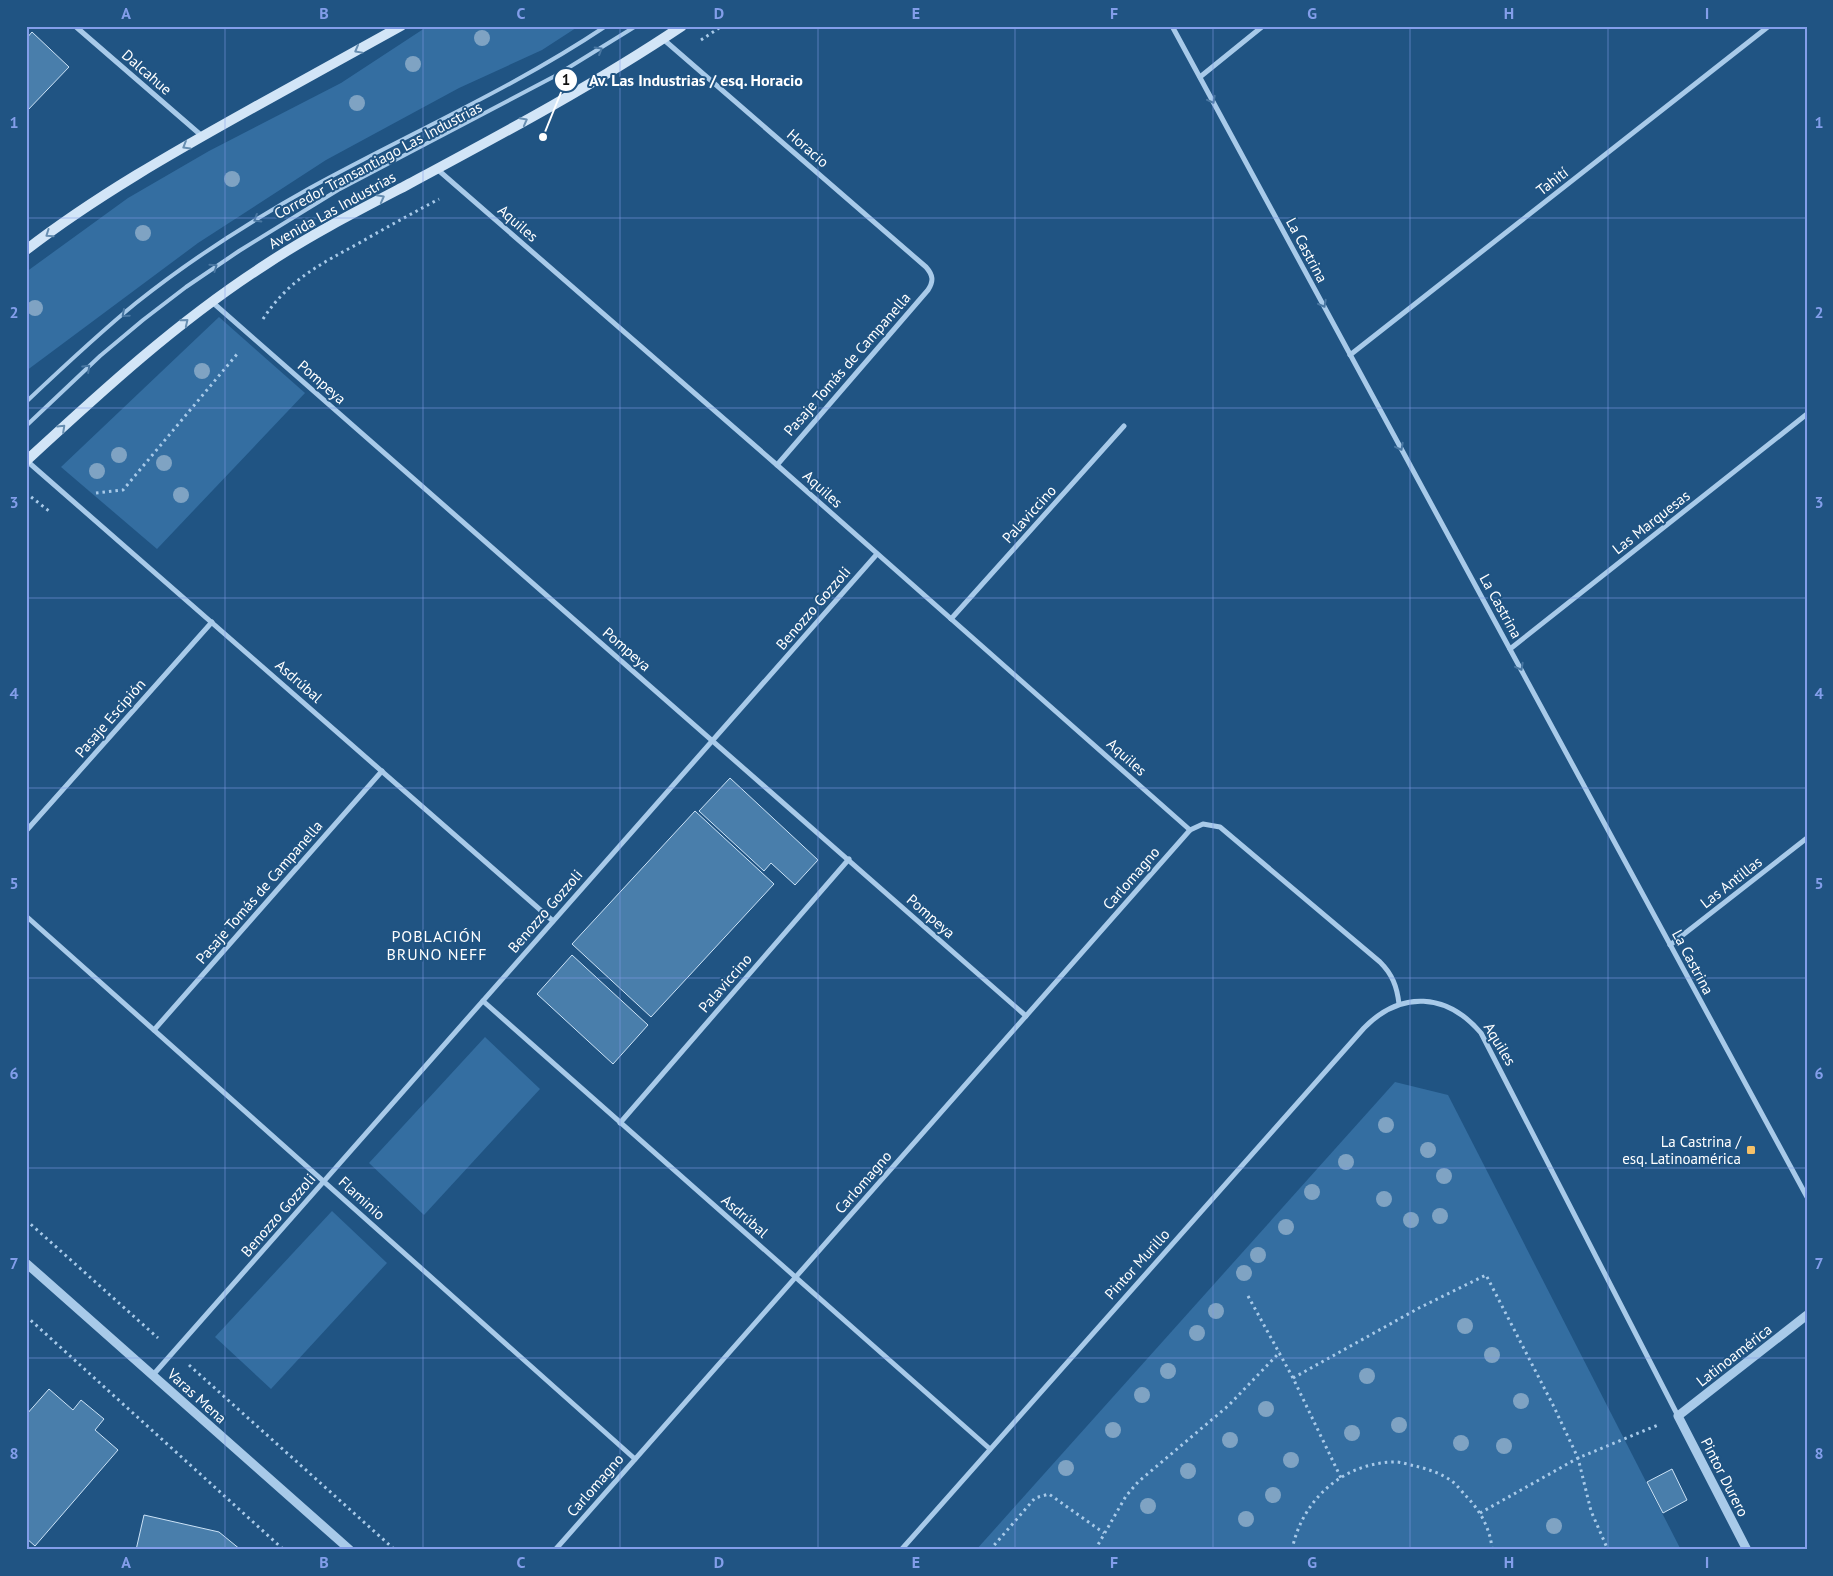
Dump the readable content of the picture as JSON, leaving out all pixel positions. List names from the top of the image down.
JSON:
{
  "streets": {
    "main road": ["Avenida Las Industrias"],
    "street": [
      "Dalcahue",
      "Horacio",
      "Tahití",
      "Aquiles",
      "La Castrina",
      "Pasaje Tomás de Campanella",
      "Pompeya",
      "Palaviccino",
      "Las Marquesas",
      "Benozzo Gozzoli",
      "Asdrúbal",
      "Pasaje Escipión",
      "Carlomagno",
      "Las Antillas",
      "Flaminio",
      "Pintor Murillo",
      "Latinoamérica",
      "Varas Mena",
      "Pintor Durero"
    ],
    "lane": ["Corredor Transantiago Las Industrias"]
  },
  "crossings": [
    ["Horacio", "Avenida Las Industrias"],
    ["Horacio", "Pasaje Tomás de Campanella"],
    ["Tahití", "La Castrina"],
    ["Avenida Las Industrias", "Aquiles"],
    ["Avenida Las Industrias", "Pompeya"],
    ["Avenida Las Industrias", "Asdrúbal"],
    ["Aquiles", "Pasaje Tomás de Campanella"],
    ["Aquiles", "Palaviccino"],
    ["Aquiles", "Benozzo Gozzoli"],
    ["Aquiles", "Carlomagno"],
    ["Aquiles", "Pintor Murillo"],
    ["Aquiles", "Latinoamérica"],
    ["Aquiles", "Pintor Durero"],
    ["La Castrina", "Las Marquesas"],
    ["La Castrina", "Las Antillas"],
    ["Pasaje Tomás de Campanella", "Asdrúbal"],
    ["Pasaje Tomás de Campanella", "Flaminio"],
    ["Pompeya", "Palaviccino"],
    ["Pompeya", "Benozzo Gozzoli"],
    ["Pompeya", "Carlomagno"],
    ["Palaviccino", "Asdrúbal"],
    ["Benozzo Gozzoli", "Asdrúbal"],
    ["Benozzo Gozzoli", "Flaminio"],
    ["Benozzo Gozzoli", "Varas Mena"],
    ["Asdrúbal", "Pasaje Escipión"],
    ["Asdrúbal", "Carlomagno"],
    ["Asdrúbal", "Pintor Murillo"],
    ["Carlomagno", "Flaminio"],
    ["Latinoamérica", "Pintor Durero"]
  ],
  "one_way": ["Avenida Las Industrias", "La Castrina"],
  "districts": ["POBLACIÓN BRUNO NEFF"],
  "places": {
    "other": ["Av. Las Industrias / esq. Horacio"],
    "transit": ["La Castrina / esq. Latinoamérica"]
  },
  "grid": {
    "columns": [
      "A",
      "B",
      "C",
      "D",
      "E",
      "F",
      "G",
      "H",
      "I"
    ],
    "rows": [
      "1",
      "2",
      "3",
      "4",
      "5",
      "6",
      "7",
      "8"
    ]
  }
}
